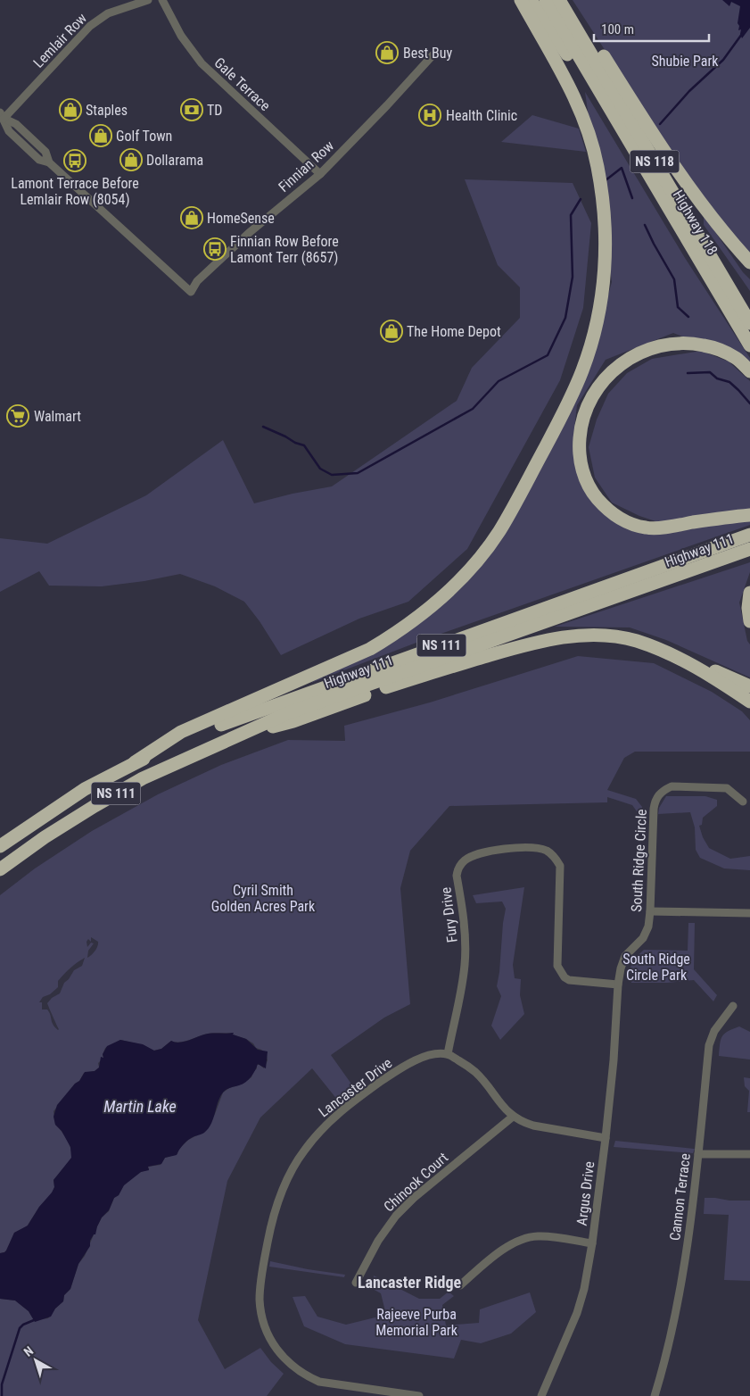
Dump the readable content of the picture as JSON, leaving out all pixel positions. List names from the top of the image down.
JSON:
{
  "streets": {
    "highway": [
      "NS 118",
      "Highway 118",
      "Highway 111",
      "NS 111"
    ],
    "street": [
      "Lemlair Row",
      "Gale Terrace",
      "Finnian Row",
      "South Ridge Circle",
      "Fury Drive",
      "Lancaster Drive",
      "Chinook Court",
      "Argus Drive",
      "Cannon Terrace"
    ]
  },
  "crossings": [
    ["Lemlair Row", "Finnian Row"],
    ["Gale Terrace", "Finnian Row"],
    ["South Ridge Circle", "Fury Drive"],
    ["South Ridge Circle", "Argus Drive"],
    ["Fury Drive", "Lancaster Drive"],
    ["Fury Drive", "Argus Drive"]
  ],
  "districts": ["Lancaster Ridge"],
  "water": ["Martin Lake"],
  "parks": [
    "Shubie Park",
    "Cyril Smith Golden Acres Park",
    "South Ridge Circle Park",
    "Rajeeve Purba Memorial Park"
  ],
  "places": {
    "shop": [
      "Best Buy",
      "Staples",
      "Golf Town",
      "Dollarama",
      "HomeSense",
      "The Home Depot"
    ],
    "bank": ["TD"],
    "hospital": ["Health Clinic"],
    "bus stop": ["Lamont Terrace Before Lemlair Row (8054)", "Finnian Row Before Lamont Terr (8657)"],
    "supermarket": ["Walmart"]
  },
  "scale_bar": "100 m",
  "north": "top left"
}
